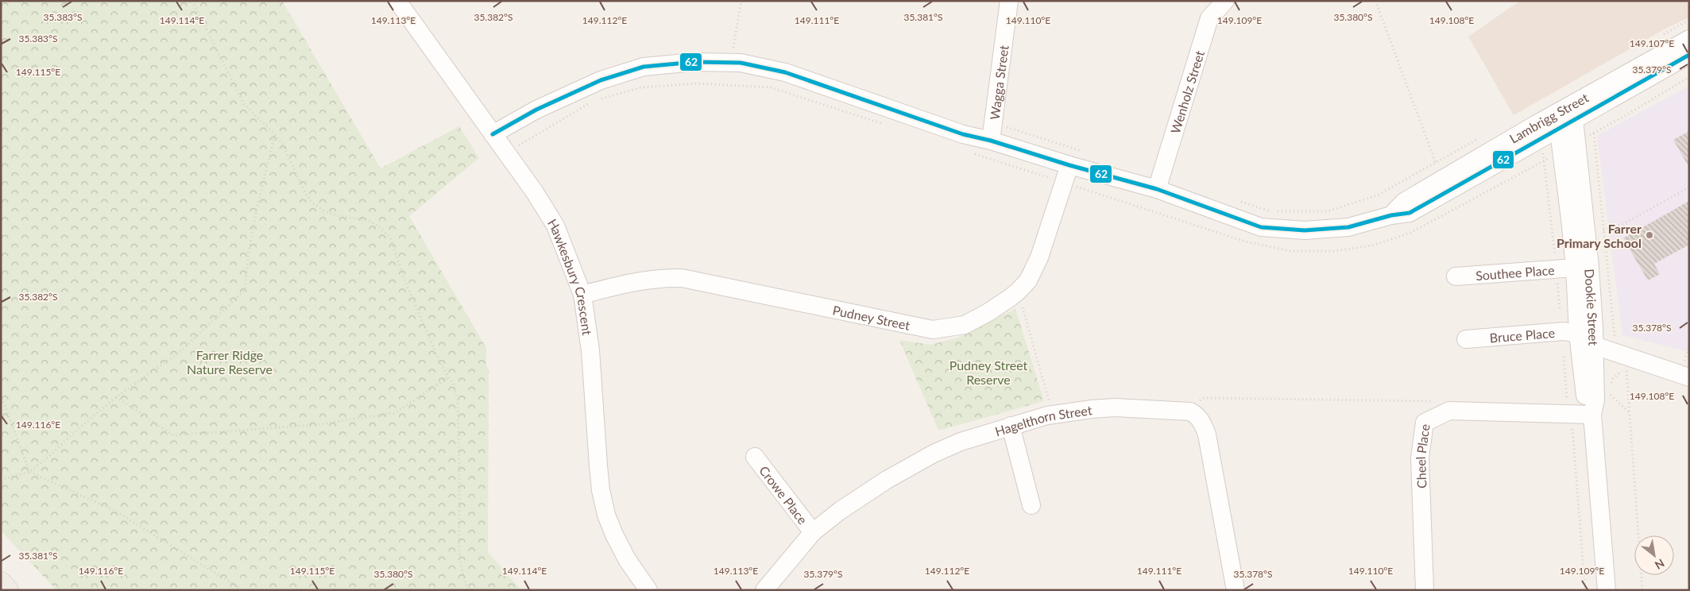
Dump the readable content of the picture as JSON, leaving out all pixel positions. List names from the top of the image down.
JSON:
{
  "streets": {
    "street": [
      "Wagga Street",
      "Wenholz Street",
      "Lambrigg Street",
      "Southee Place",
      "Hawkesbury Crescent",
      "Dookie Street",
      "Pudney Street",
      "Bruce Place",
      "Hagelthorn Street",
      "Cheel Place",
      "Crowe Place"
    ]
  },
  "crossings": [
    ["Wagga Street", "Lambrigg Street"],
    ["Wenholz Street", "Lambrigg Street"],
    ["Lambrigg Street", "Hawkesbury Crescent"],
    ["Lambrigg Street", "Dookie Street"],
    ["Lambrigg Street", "Pudney Street"],
    ["Southee Place", "Dookie Street"],
    ["Hawkesbury Crescent", "Pudney Street"],
    ["Dookie Street", "Bruce Place"],
    ["Dookie Street", "Cheel Place"],
    ["Hagelthorn Street", "Crowe Place"]
  ],
  "parks": ["Farrer Ridge Nature Reserve", "Pudney Street Reserve"],
  "places": ["Farrer Primary School"],
  "lines": ["transit line 62"],
  "north": "bottom right",
  "coordinates": [
    "35.383°S",
    "35.382°S",
    "35.381°S",
    "35.380°S",
    "149.114°E",
    "149.113°E",
    "149.112°E",
    "149.111°E",
    "149.110°E",
    "149.109°E",
    "149.108°E",
    "149.107°E",
    "35.379°S",
    "149.115°E",
    "35.378°S",
    "149.116°E"
  ]
}
